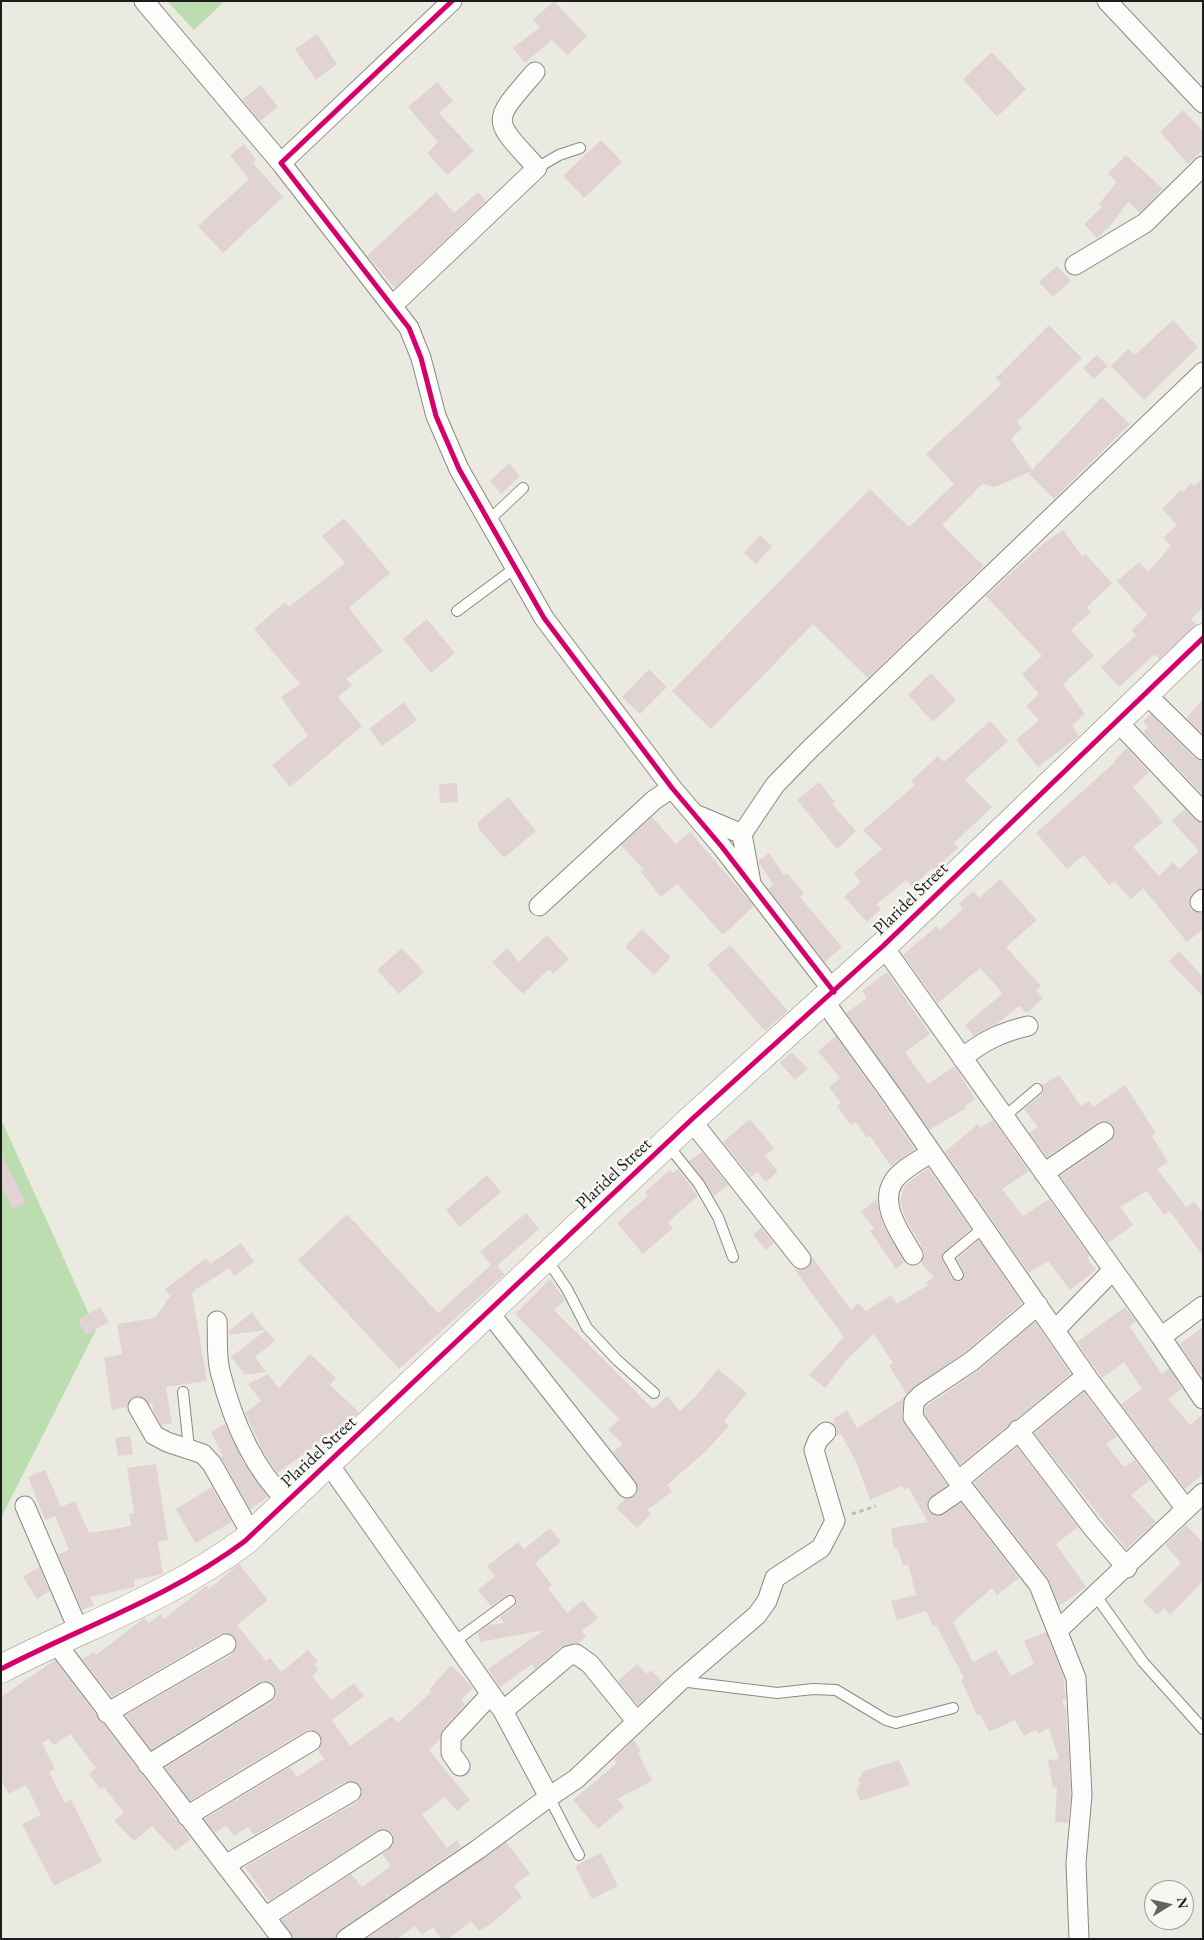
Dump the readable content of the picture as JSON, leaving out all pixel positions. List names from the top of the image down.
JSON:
{
  "streets": {
    "street": ["Plaridel Street"]
  },
  "north": "right"
}
